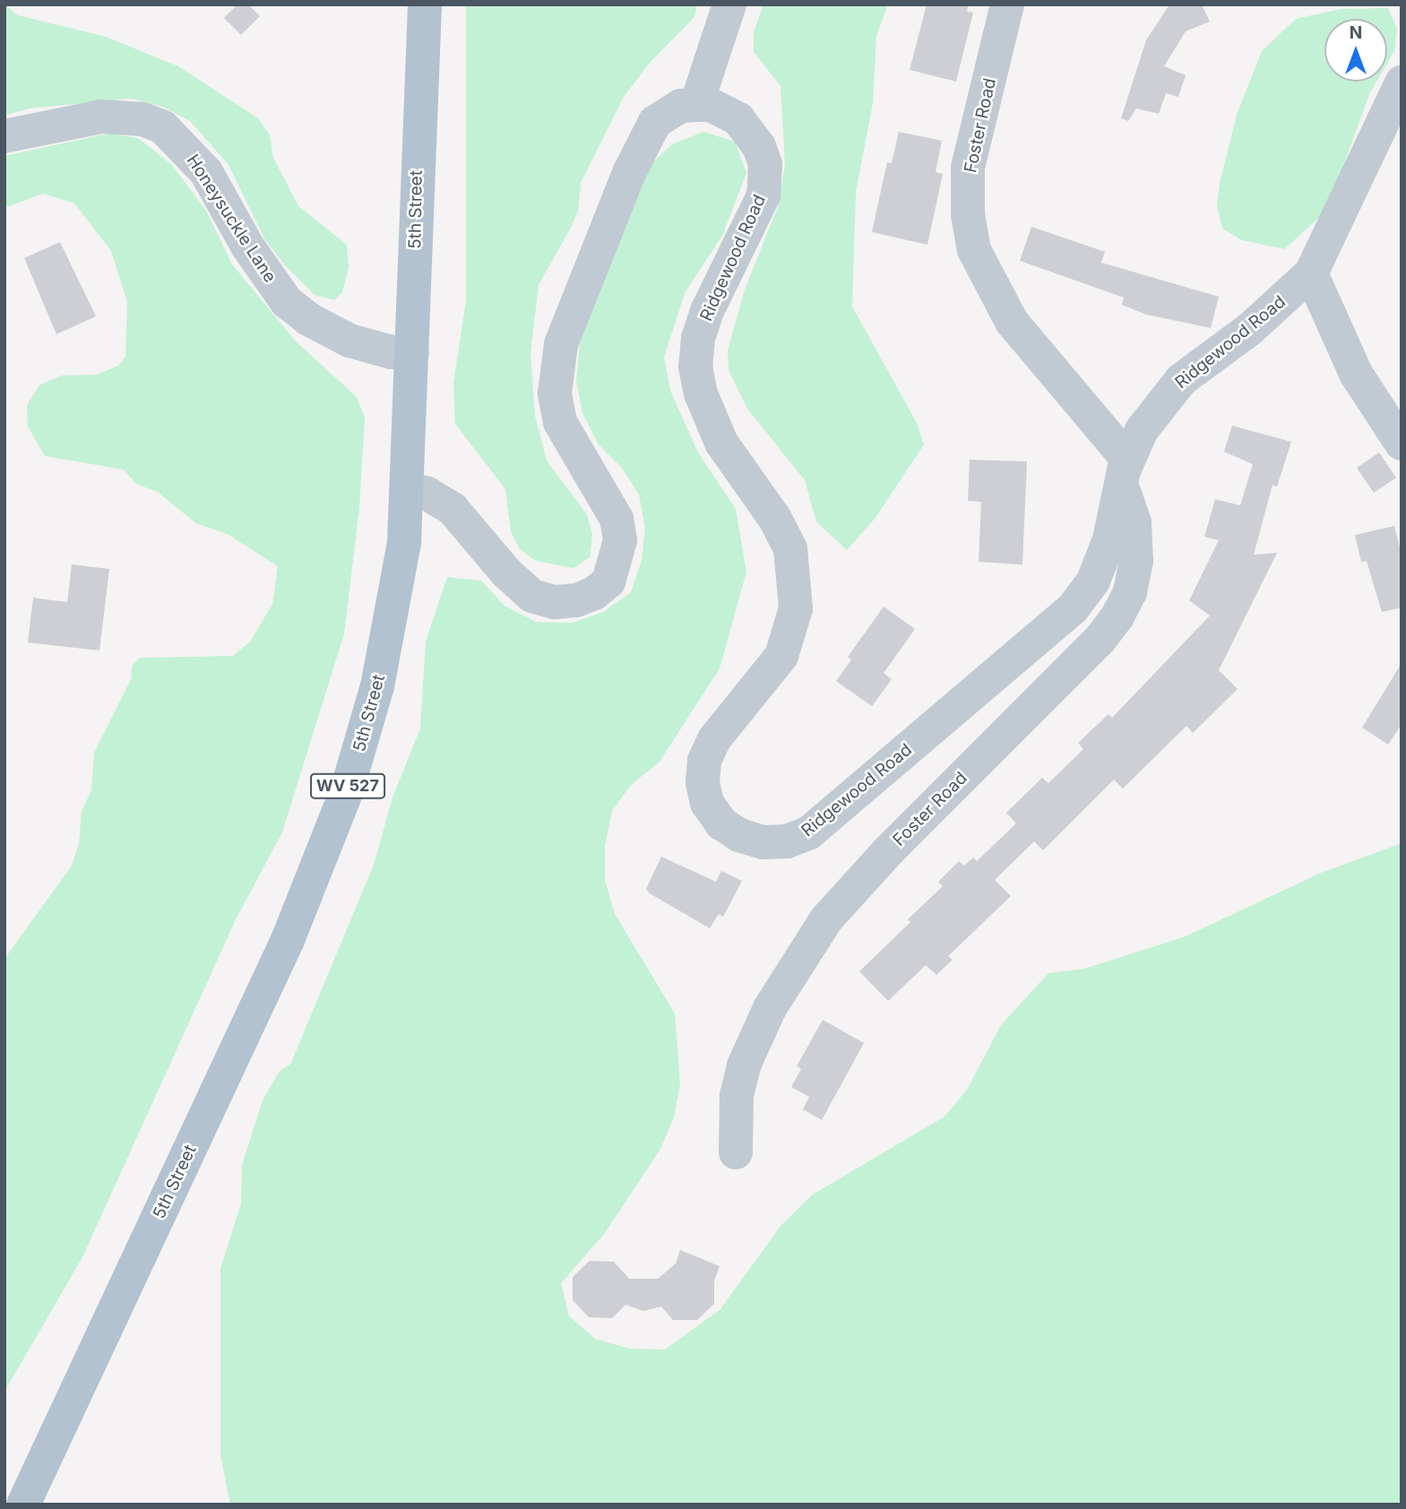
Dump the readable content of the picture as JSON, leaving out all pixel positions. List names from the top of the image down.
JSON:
{
  "streets": {
    "main road": ["5th Street", "WV 527"],
    "street": ["Foster Road", "Honeysuckle Lane", "Ridgewood Road"]
  },
  "crossings": [
    ["Foster Road", "Ridgewood Road"],
    ["5th Street", "Honeysuckle Lane"]
  ],
  "north": "top"
}
